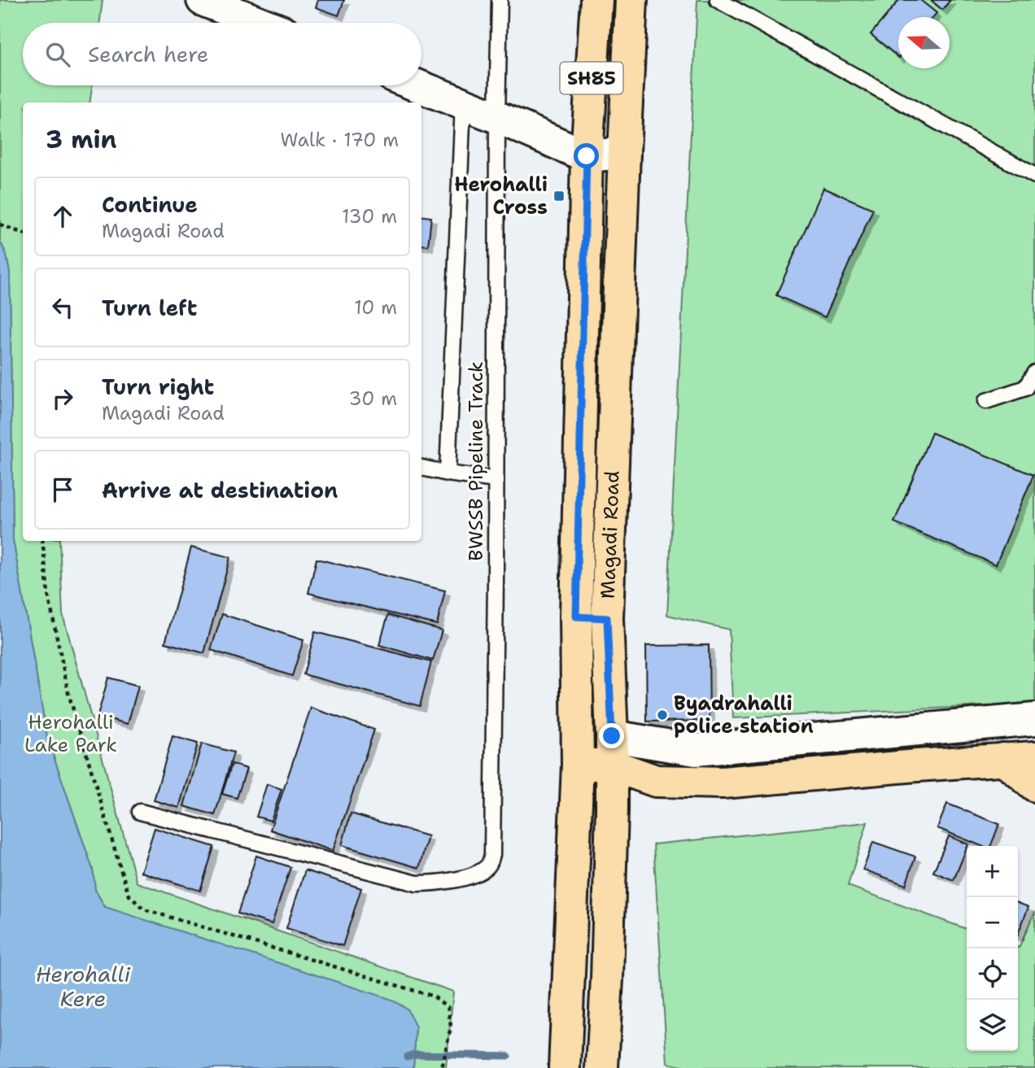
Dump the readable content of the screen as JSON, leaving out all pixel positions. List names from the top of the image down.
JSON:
{
  "streets": {
    "main road": ["SH85", "Magadi Road"],
    "lane": ["BWSSB Pipeline Track"]
  },
  "water": ["Herohalli Kere"],
  "parks": ["Herohalli Lake Park"],
  "places": {
    "transit": ["Herohalli Cross"],
    "other": ["Byadrahalli police station"]
  },
  "north": "left",
  "page": {
    "search": "Search here",
    "heading": ["3 min", "Walk · 170 m"],
    "list": [
      ["Continue", "Magadi Road", "130 m"],
      ["Turn left", "10 m"],
      ["Turn right", "Magadi Road", "30 m"],
      "Arrive at destination"
    ],
    "map_buttons": ["+", "−"]
  }
}
